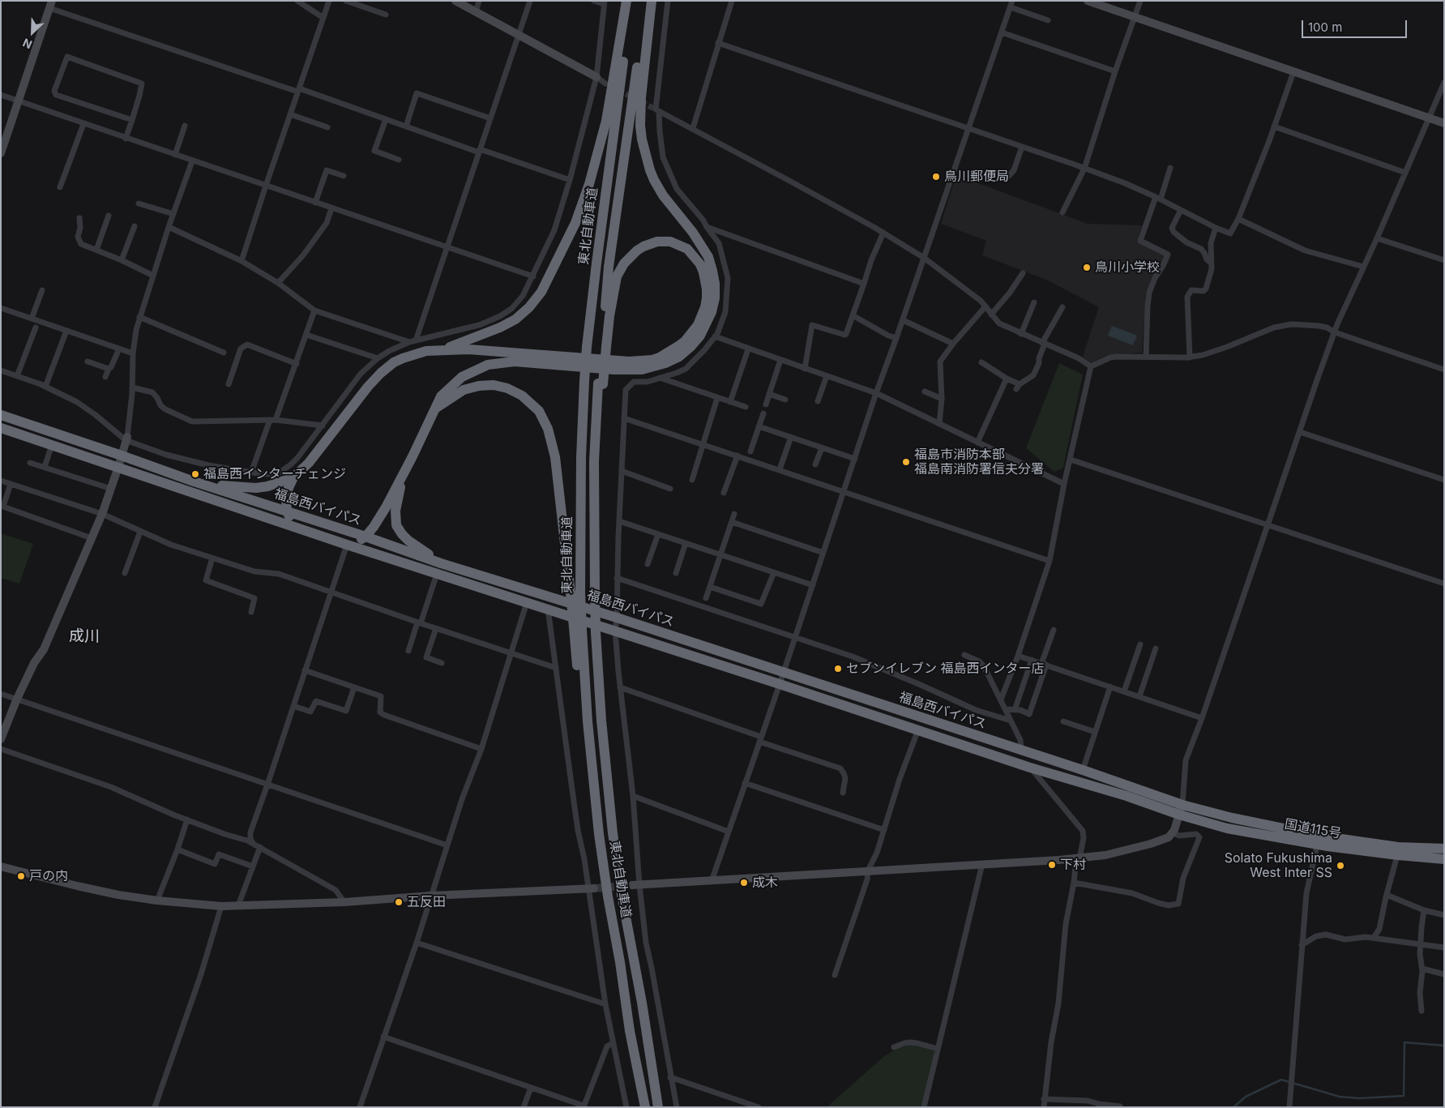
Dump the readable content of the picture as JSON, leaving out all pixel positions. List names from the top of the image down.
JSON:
{
  "streets": {
    "highway": ["東北自動車道", "福島西バイパス", "国道115号"]
  },
  "crossings": [
    ["福島西バイパス", "国道115号"]
  ],
  "districts": ["成川"],
  "places": [
    "鳥川郵便局",
    "鳥川小学校",
    "福島市消防本部 福島南消防署信夫分署",
    "福島西インターチェンジ",
    "セブンイレブン 福島西インター店",
    "下村",
    "Solato Fukushima West Inter SS",
    "戸の内",
    "成木",
    "五反田"
  ],
  "scale_bar": "100 m",
  "north": "bottom left"
}
